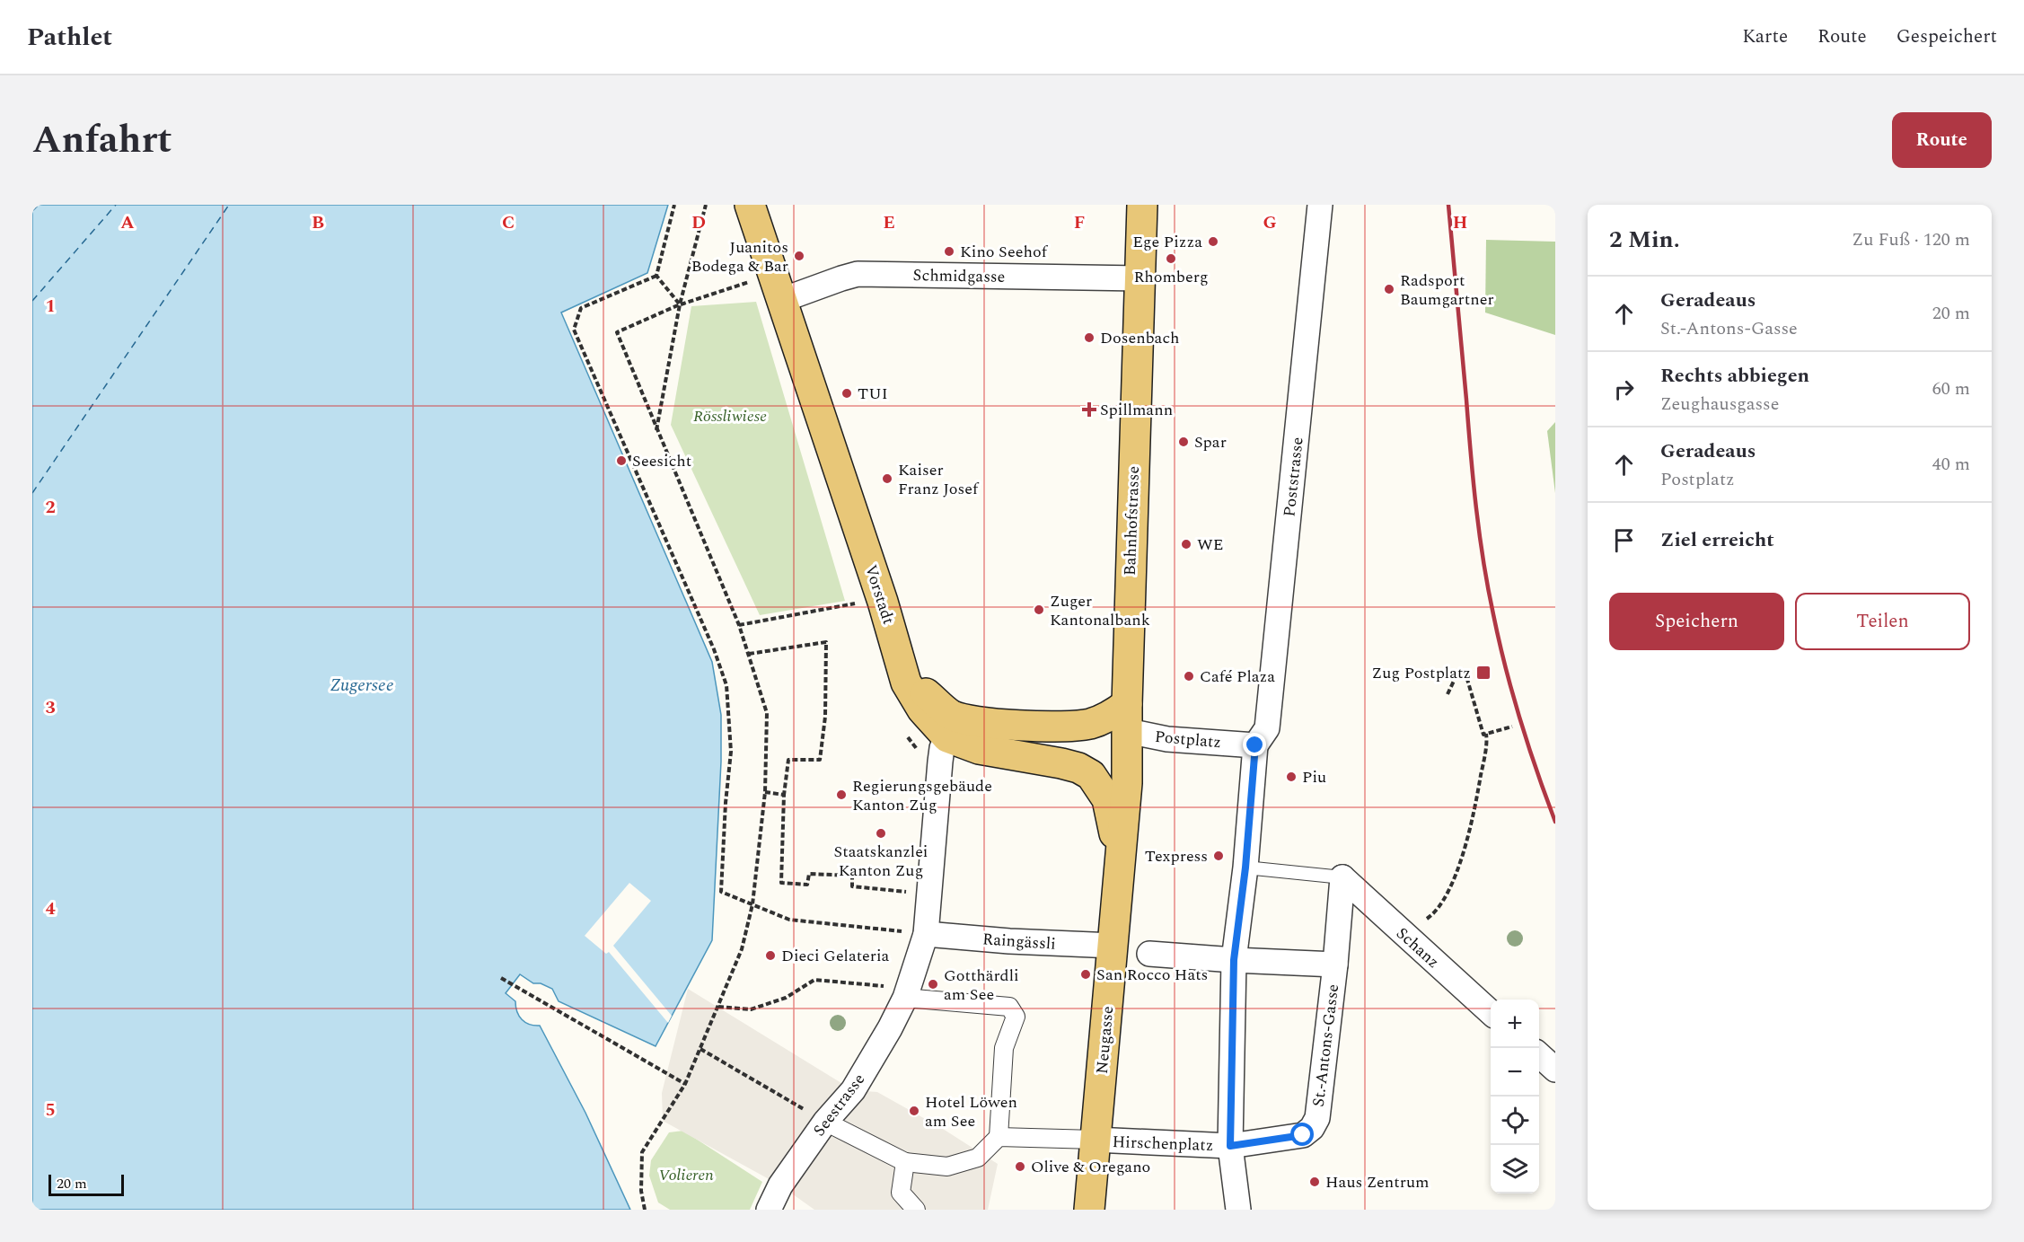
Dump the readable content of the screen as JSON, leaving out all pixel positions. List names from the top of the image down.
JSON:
{
  "streets": {
    "main road": ["Bahnhofstrasse", "Vorstadt", "Neugasse"],
    "street": [
      "Schmidgasse",
      "Poststrasse",
      "Postplatz",
      "Raingässli",
      "Schanz",
      "St.-Antons-Gasse",
      "Seestrasse",
      "Hirschenplatz"
    ]
  },
  "crossings": [
    ["Schmidgasse", "Bahnhofstrasse"],
    ["Schmidgasse", "Vorstadt"],
    ["Poststrasse", "Postplatz"],
    ["Bahnhofstrasse", "Vorstadt"],
    ["Bahnhofstrasse", "Postplatz"],
    ["Bahnhofstrasse", "Neugasse"],
    ["Vorstadt", "Neugasse"],
    ["Vorstadt", "Seestrasse"],
    ["Raingässli", "Neugasse"],
    ["Raingässli", "Seestrasse"],
    ["Schanz", "St.-Antons-Gasse"],
    ["Neugasse", "Hirschenplatz"],
    ["St.-Antons-Gasse", "Hirschenplatz"]
  ],
  "water": ["Zugersee"],
  "parks": ["Rössliwiese", "Volieren"],
  "places": {
    "other": [
      "Ege Pizza",
      "Kino Seehof",
      "Juanitos Bodega & Bar",
      "Rhomberg",
      "Radsport Baumgartner",
      "Dosenbach",
      "TUI",
      "Spar",
      "Seesicht",
      "Kaiser Franz Josef",
      "WE",
      "Zuger Kantonalbank",
      "Café Plaza",
      "Piu",
      "Regierungsgebäude Kanton Zug",
      "Staatskanzlei Kanton Zug",
      "Texpress",
      "Dieci Gelateria",
      "San Rocco Hats",
      "Gotthärdli am See",
      "Hotel Löwen am See",
      "Olive & Oregano",
      "Haus Zentrum"
    ],
    "health": ["Spillmann"],
    "transit": ["Zug Postplatz"]
  },
  "scale_bar": "20 m",
  "page": {
    "header": "Pathlet",
    "nav": ["Karte", "Route", "Gespeichert"],
    "title": "Anfahrt",
    "buttons": [
      "Route",
      ["Speichern", "Teilen"]
    ],
    "heading": ["2 Min.", "Zu Fuß · 120 m"],
    "list": [
      ["Geradeaus", "St.-Antons-Gasse", "20 m"],
      ["Rechts abbiegen", "Zeughausgasse", "60 m"],
      ["Geradeaus", "Postplatz", "40 m"],
      "Ziel erreicht"
    ],
    "map_buttons": ["+", "−"],
    "scale": "20 m"
  },
  "grid": {
    "columns": [
      "A",
      "B",
      "C",
      "D",
      "E",
      "F",
      "G",
      "H"
    ],
    "rows": [
      "1",
      "2",
      "3",
      "4",
      "5"
    ]
  }
}
